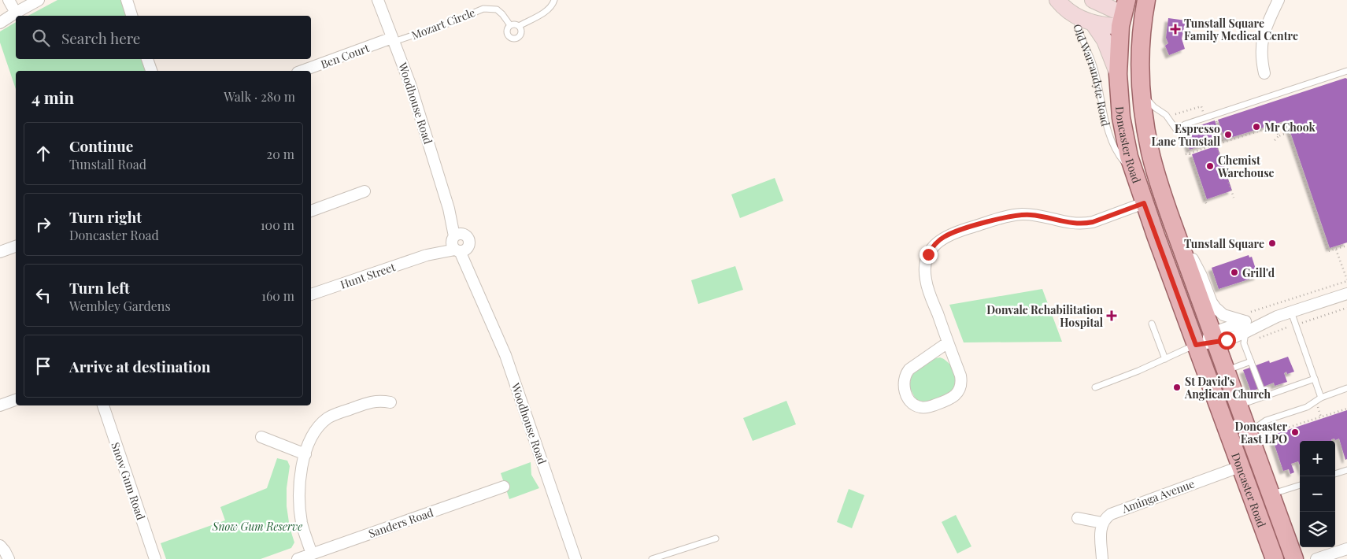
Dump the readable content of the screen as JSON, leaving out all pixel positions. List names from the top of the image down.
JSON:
{
  "streets": {
    "main road": ["Old Warrandyte Road", "Doncaster Road"],
    "street": [
      "Ben Court",
      "Woodhouse Road",
      "Hunt Street",
      "Snow Gum Road",
      "Aminga Avenue",
      "Sanders Road"
    ],
    "lane": ["Mozart Circle"]
  },
  "crossings": [
    ["Mozart Circle", "Ben Court"],
    ["Mozart Circle", "Woodhouse Road"],
    ["Ben Court", "Woodhouse Road"],
    ["Old Warrandyte Road", "Doncaster Road"],
    ["Woodhouse Road", "Hunt Street"],
    ["Doncaster Road", "Aminga Avenue"]
  ],
  "parks": ["Snow Gum Reserve"],
  "places": {
    "health": ["Tunstall Square Family Medical Centre", "Donvale Rehabilitation Hospital"],
    "other": [
      "Mr Chook",
      "Espresso Lane Tunstall",
      "Chemist Warehouse",
      "Tunstall Square",
      "Grill'd",
      "St David's Anglican Church",
      "Doncaster East LPO"
    ]
  },
  "page": {
    "search": "Search here",
    "heading": ["4 min", "Walk · 280 m"],
    "list": [
      ["Continue", "Tunstall Road", "20 m"],
      ["Turn right", "Doncaster Road", "100 m"],
      ["Turn left", "Wembley Gardens", "160 m"],
      "Arrive at destination"
    ],
    "map_buttons": ["+", "−"]
  }
}
